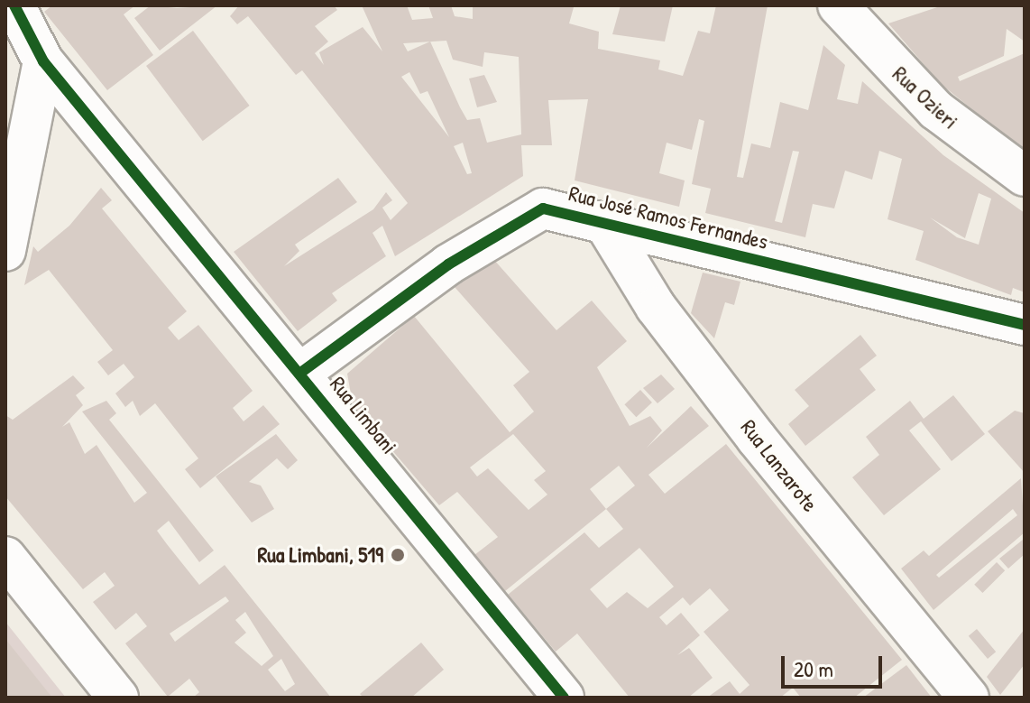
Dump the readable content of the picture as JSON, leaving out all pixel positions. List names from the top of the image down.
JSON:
{
  "streets": {
    "street": [
      "Rua Ozieri",
      "Rua José Ramos Fernandes",
      "Rua Limbani",
      "Rua Lanzarote"
    ]
  },
  "crossings": [
    ["Rua José Ramos Fernandes", "Rua Limbani"],
    ["Rua José Ramos Fernandes", "Rua Lanzarote"]
  ],
  "places": ["Rua Limbani, 519"],
  "scale_bar": "20 m"
}
